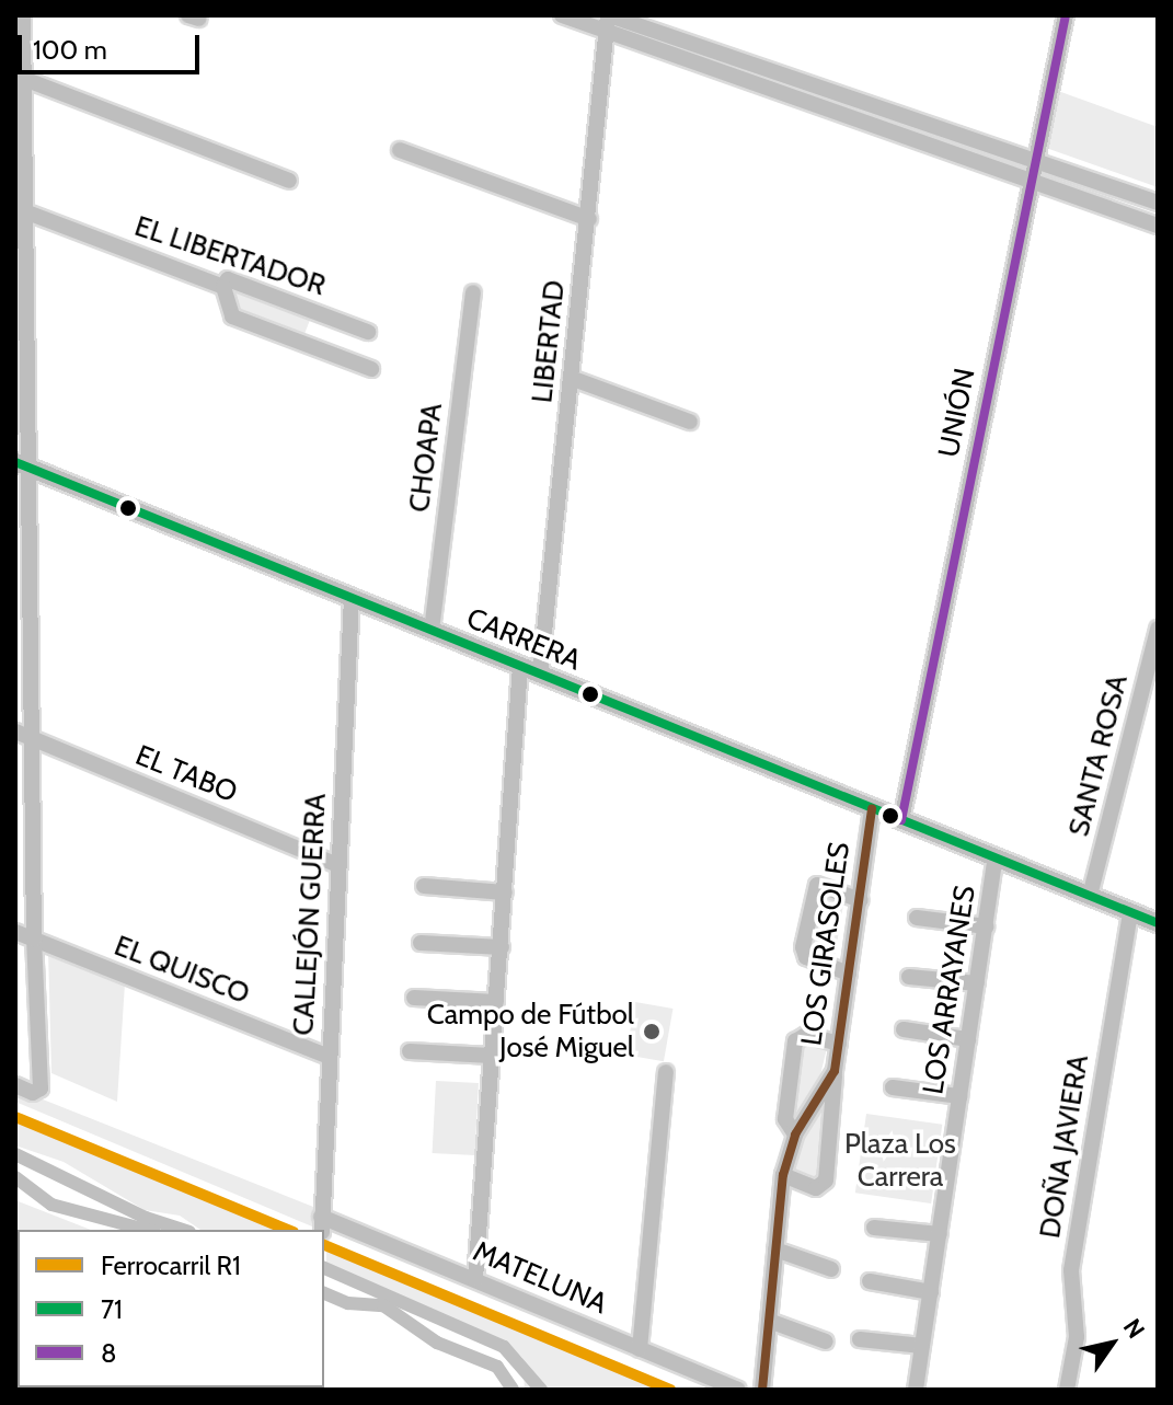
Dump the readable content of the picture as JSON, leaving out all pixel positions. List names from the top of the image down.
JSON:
{
  "streets": {
    "main road": ["CARRERA"],
    "street": [
      "EL LIBERTADOR",
      "LIBERTAD",
      "UNIÓN",
      "CHOAPA",
      "SANTA ROSA",
      "EL TABO",
      "CALLEJÓN GUERRA",
      "LOS GIRASOLES",
      "EL QUISCO",
      "LOS ARRAYANES",
      "DOÑA JAVIERA",
      "MATELUNA"
    ]
  },
  "crossings": [
    ["LIBERTAD", "CARRERA"],
    ["UNIÓN", "CARRERA"],
    ["CHOAPA", "CARRERA"],
    ["CARRERA", "SANTA ROSA"],
    ["CARRERA", "CALLEJÓN GUERRA"],
    ["CARRERA", "LOS GIRASOLES"],
    ["CARRERA", "LOS ARRAYANES"],
    ["CARRERA", "DOÑA JAVIERA"],
    ["EL TABO", "CALLEJÓN GUERRA"],
    ["CALLEJÓN GUERRA", "EL QUISCO"],
    ["CALLEJÓN GUERRA", "MATELUNA"]
  ],
  "parks": ["Plaza Los Carrera"],
  "places": ["Campo de Fútbol José Miguel"],
  "lines": ["transit line 8", "transit line 71", "rail line R1"],
  "legend": ["Ferrocarril R1", "71", "8"],
  "scale_bar": "100 m",
  "north": "top right"
}
